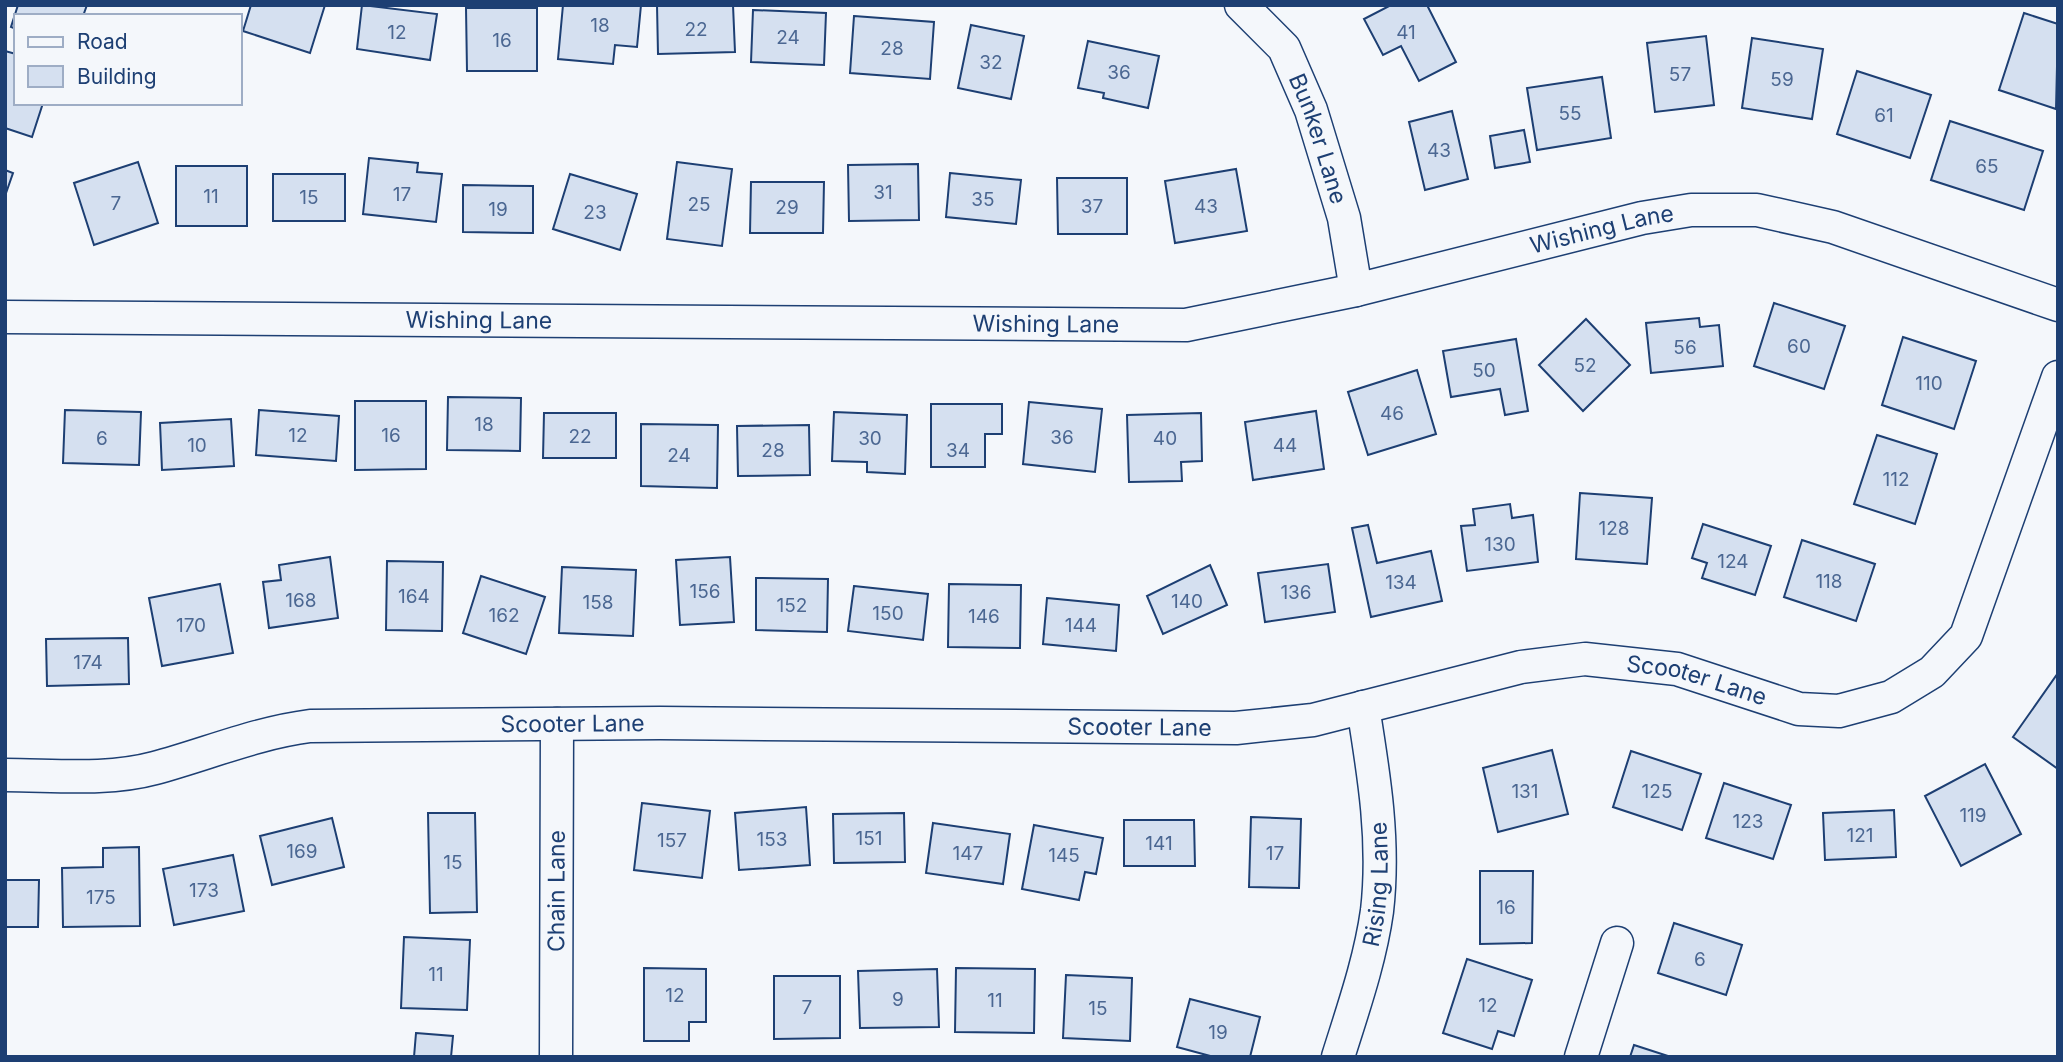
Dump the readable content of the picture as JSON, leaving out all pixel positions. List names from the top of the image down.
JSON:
{
  "streets": {
    "street": [
      "Bunker Lane",
      "Wishing Lane",
      "Scooter Lane",
      "Rising Lane",
      "Chain Lane"
    ]
  },
  "crossings": [
    ["Bunker Lane", "Wishing Lane"],
    ["Scooter Lane", "Rising Lane"],
    ["Scooter Lane", "Chain Lane"]
  ],
  "house_numbers": [
    "18",
    "22",
    "12",
    "41",
    "24",
    "16",
    "28",
    "32",
    "36",
    "57",
    "59",
    "55",
    "61",
    "43",
    "65",
    "31",
    "17",
    "11",
    "15",
    "35",
    "7",
    "25",
    "37",
    "43",
    "29",
    "19",
    "23",
    "60",
    "56",
    "52",
    "50",
    "110",
    "46",
    "18",
    "12",
    "16",
    "22",
    "36",
    "6",
    "30",
    "40",
    "10",
    "44",
    "28",
    "34",
    "24",
    "112",
    "128",
    "130",
    "124",
    "118",
    "134",
    "156",
    "136",
    "164",
    "168",
    "140",
    "158",
    "152",
    "150",
    "162",
    "146",
    "170",
    "144",
    "174",
    "131",
    "125",
    "119",
    "123",
    "121",
    "151",
    "153",
    "157",
    "141",
    "169",
    "147",
    "17",
    "145",
    "15",
    "173",
    "175",
    "16",
    "6",
    "11",
    "12",
    "9",
    "11",
    "12",
    "7",
    "15",
    "19"
  ],
  "legend": ["Road", "Building"]
}
